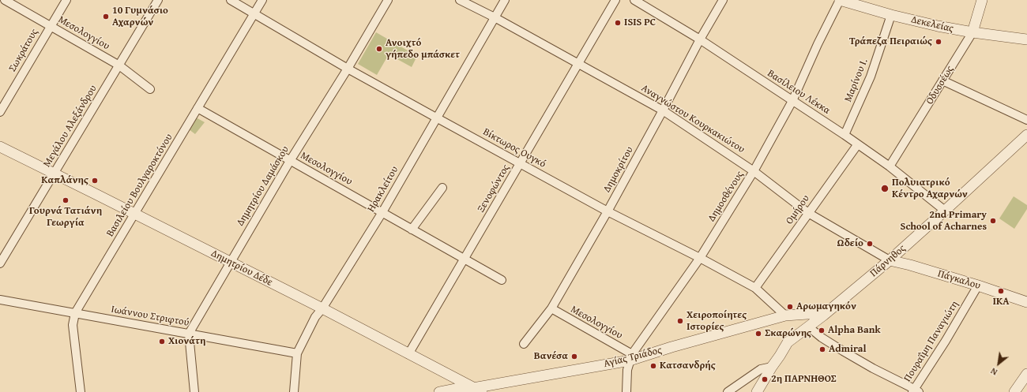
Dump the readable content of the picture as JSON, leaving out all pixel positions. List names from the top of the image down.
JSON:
{
  "streets": {
    "street": [
      "Δεκελείας",
      "Μεσολογγίου",
      "Σωκράτους",
      "Μαρίνου Ι.",
      "Οδυσσέως",
      "Βασίλειου Λέκκα",
      "Αναγνώστου Κουρκακιώτου",
      "Μεγάλου Αλεξάνδρου",
      "Βίκτωρος Ουγκό",
      "Δημοκρίτου",
      "Βασιλείου Βουλγαροκτόνου",
      "Δημητρίου Δαμάσκου",
      "Ξενοφώντος",
      "Ηρακλείτου",
      "Δημοσθένους",
      "Ομήρου",
      "Πάρνηθος",
      "Δημητρίου Δέδε",
      "Πάγκαλου",
      "Ιωάννου Στριφτού",
      "Πουραΐμη Παναγιώτη",
      "Αγίας Τριάδος"
    ]
  },
  "crossings": [
    ["Δεκελείας", "Μαρίνου Ι."],
    ["Δεκελείας", "Οδυσσέως"],
    ["Δεκελείας", "Δημοσθένους"],
    ["Μεσολογγίου", "Σωκράτους"],
    ["Μεσολογγίου", "Μεγάλου Αλεξάνδρου"],
    ["Μεσολογγίου", "Δημοκρίτου"],
    ["Μεσολογγίου", "Βασιλείου Βουλγαροκτόνου"],
    ["Μεσολογγίου", "Δημητρίου Δαμάσκου"],
    ["Μεσολογγίου", "Ξενοφώντος"],
    ["Μεσολογγίου", "Ηρακλείτου"],
    ["Μεσολογγίου", "Δημοσθένους"],
    ["Μεσολογγίου", "Αγίας Τριάδος"],
    ["Μαρίνου Ι.", "Βασίλειου Λέκκα"],
    ["Οδυσσέως", "Βασίλειου Λέκκα"],
    ["Βασίλειου Λέκκα", "Δημοκρίτου"],
    ["Βασίλειου Λέκκα", "Δημοσθένους"],
    ["Βασίλειου Λέκκα", "Ομήρου"],
    ["Βασίλειου Λέκκα", "Πάρνηθος"],
    ["Αναγνώστου Κουρκακιώτου", "Δημοκρίτου"],
    ["Αναγνώστου Κουρκακιώτου", "Ξενοφώντος"],
    ["Αναγνώστου Κουρκακιώτου", "Ηρακλείτου"],
    ["Αναγνώστου Κουρκακιώτου", "Δημοσθένους"],
    ["Αναγνώστου Κουρκακιώτου", "Ομήρου"],
    ["Αναγνώστου Κουρκακιώτου", "Πάρνηθος"],
    ["Αναγνώστου Κουρκακιώτου", "Πάγκαλου"],
    ["Μεγάλου Αλεξάνδρου", "Δημητρίου Δέδε"],
    ["Βίκτωρος Ουγκό", "Δημοκρίτου"],
    ["Βίκτωρος Ουγκό", "Βασιλείου Βουλγαροκτόνου"],
    ["Βίκτωρος Ουγκό", "Δημητρίου Δαμάσκου"],
    ["Βίκτωρος Ουγκό", "Ξενοφώντος"],
    ["Βίκτωρος Ουγκό", "Ηρακλείτου"],
    ["Βίκτωρος Ουγκό", "Δημοσθένους"],
    ["Βίκτωρος Ουγκό", "Ομήρου"],
    ["Βίκτωρος Ουγκό", "Αγίας Τριάδος"],
    ["Βασιλείου Βουλγαροκτόνου", "Δημητρίου Δέδε"],
    ["Βασιλείου Βουλγαροκτόνου", "Ιωάννου Στριφτού"],
    ["Δημητρίου Δαμάσκου", "Δημητρίου Δέδε"],
    ["Δημητρίου Δαμάσκου", "Ιωάννου Στριφτού"],
    ["Ξενοφώντος", "Δημητρίου Δέδε"],
    ["Ηρακλείτου", "Δημητρίου Δέδε"],
    ["Ηρακλείτου", "Ιωάννου Στριφτού"],
    ["Δημοσθένους", "Αγίας Τριάδος"],
    ["Πάρνηθος", "Πάγκαλου"],
    ["Πάρνηθος", "Αγίας Τριάδος"],
    ["Δημητρίου Δέδε", "Αγίας Τριάδος"],
    ["Πάγκαλου", "Πουραΐμη Παναγιώτη"]
  ],
  "places": [
    "10 Γυμνάσιο Αχαρνών",
    "ISIS PC",
    "Τράπεζα Πειραιώς",
    "Ανοιχτό γήπεδο μπάσκετ",
    "Καπλάνης",
    "Πολυιατρικό Κέντρο Αχαρνών",
    "Γουρνά Τατιάνη Γεωργία",
    "2nd Primary School of Acharnes",
    "Ωδείο",
    "ΙΚΑ",
    "Αρωμαγηκόν",
    "Χειροποίητες Ιστορίες",
    "Alpha Bank",
    "Σκαρώνης",
    "Χιονάτη",
    "Admiral",
    "Βανέσα",
    "Κατσανδρής",
    "2η ΠΑΡΝΗΘΟΣ"
  ],
  "north": "bottom left"
}
